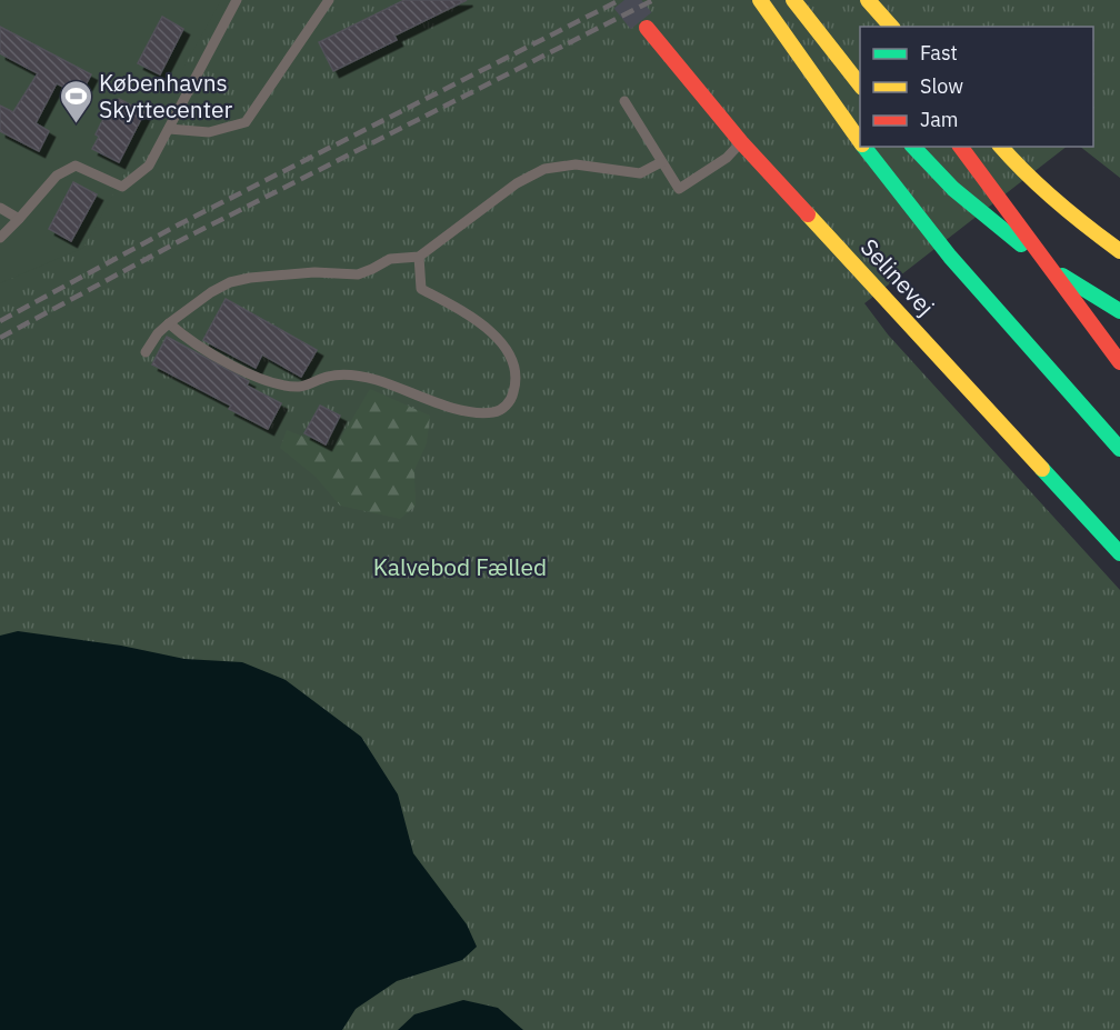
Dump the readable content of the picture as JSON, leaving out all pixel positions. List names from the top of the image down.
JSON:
{
  "streets": {
    "street": ["Selinevej"]
  },
  "parks": ["Kalvebod Fælled"],
  "places": {
    "sports": ["Københavns Skyttecenter"]
  },
  "legend": ["Fast", "Slow", "Jam"]
}
